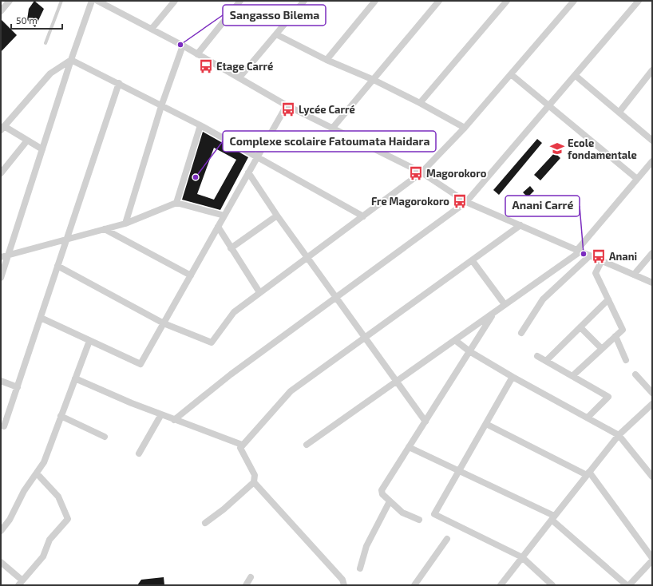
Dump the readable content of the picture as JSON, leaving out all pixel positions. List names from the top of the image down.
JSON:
{
  "places": {
    "other": ["Sangasso Bilema", "Complexe scolaire Fatoumata Haidara", "Anani Carré"],
    "bus stop": [
      "Etage Carré",
      "Lycée Carré",
      "Magorokoro",
      "Fre Magorokoro",
      "Anani"
    ],
    "school or university": ["Ecole fondamentale"]
  },
  "scale_bar": "50 m"
}
